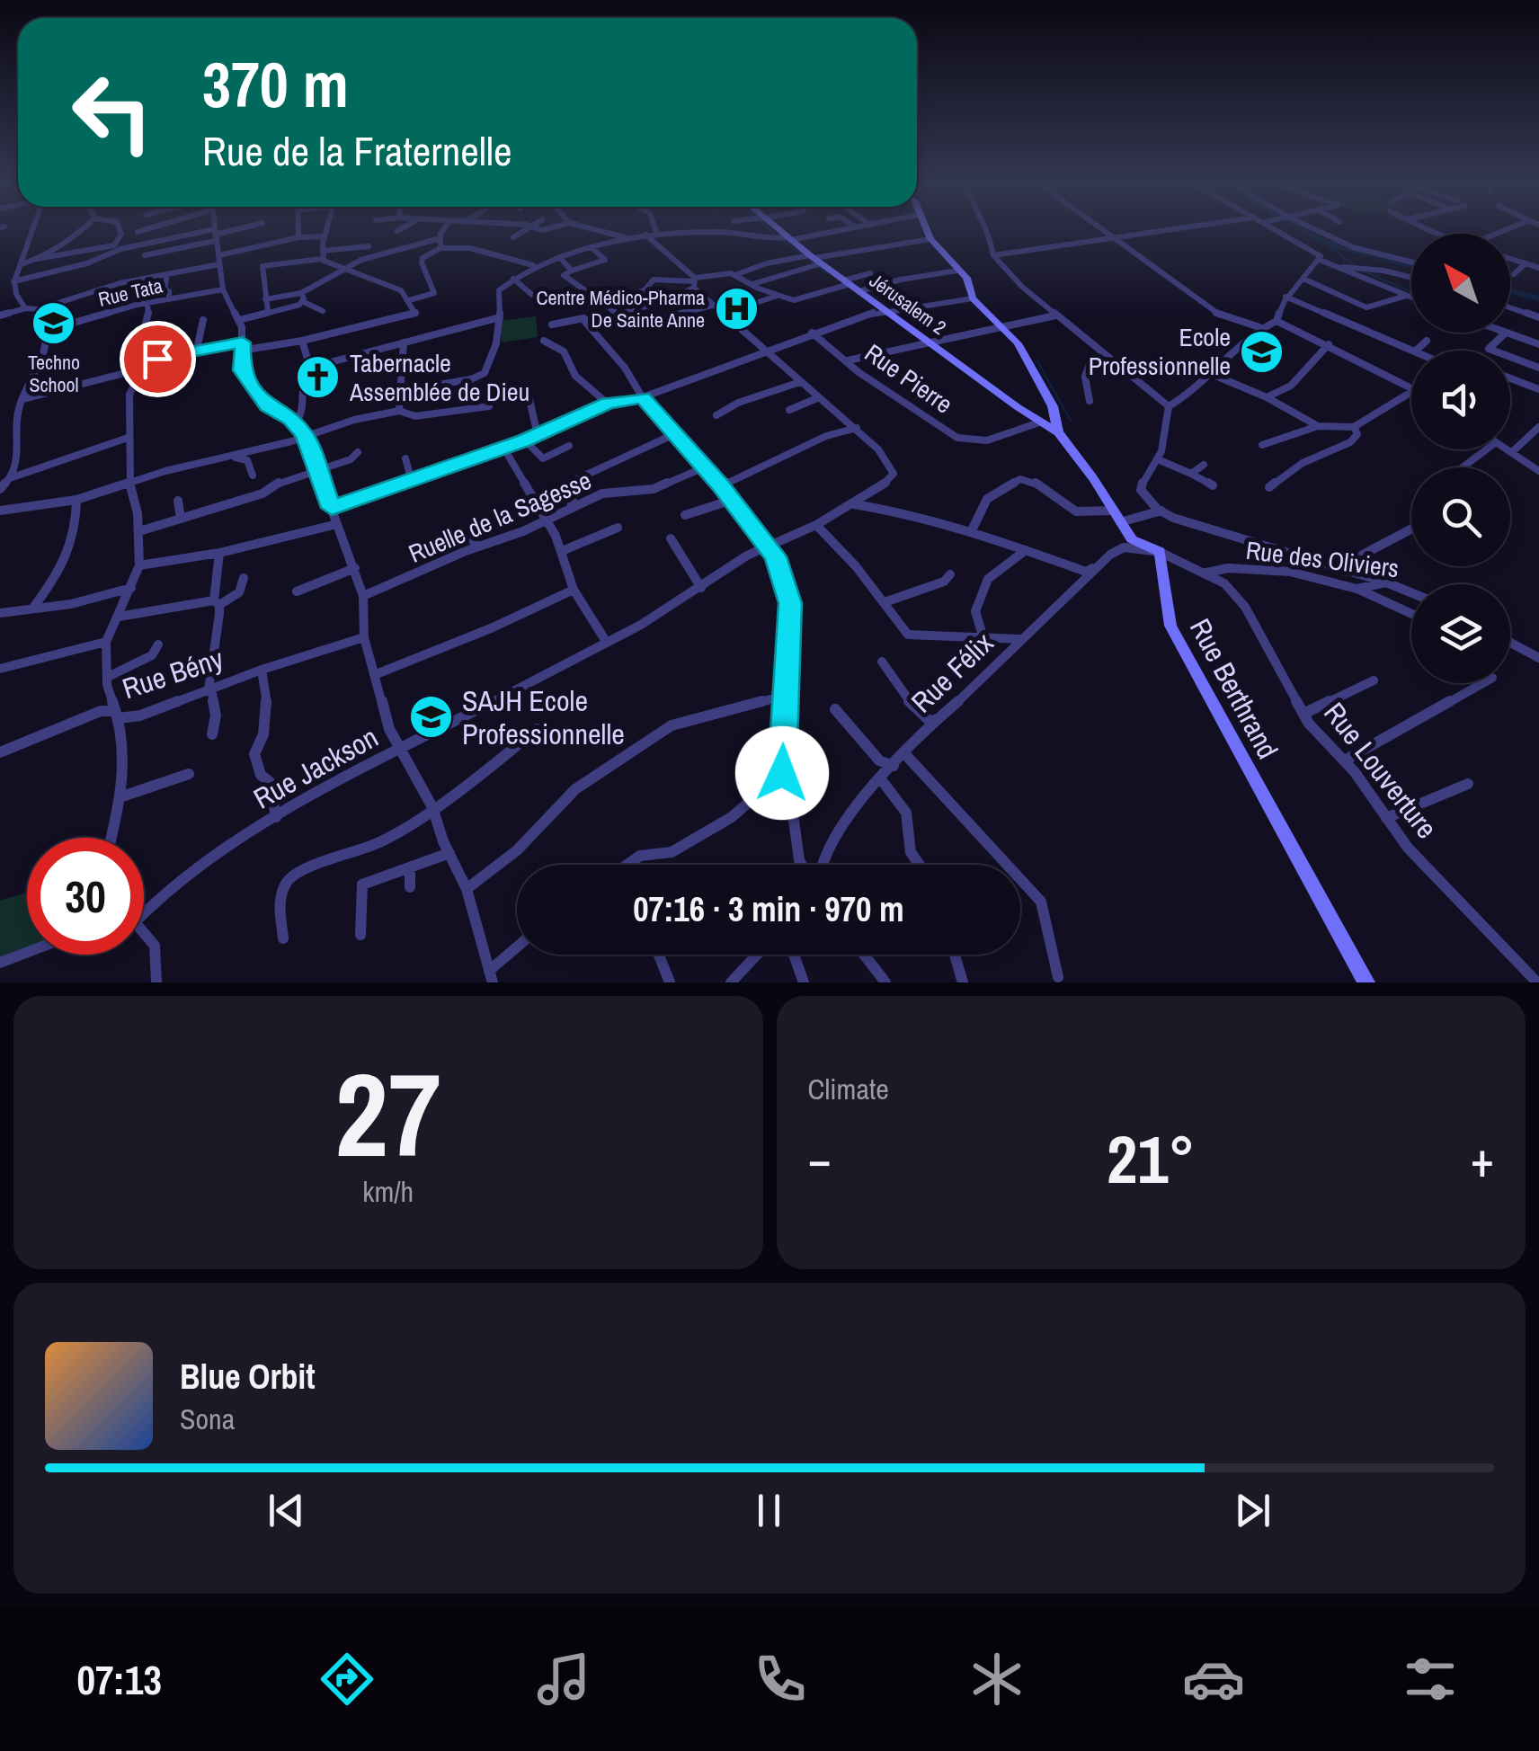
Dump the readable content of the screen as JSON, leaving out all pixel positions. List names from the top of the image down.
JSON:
{
  "streets": {
    "street": [
      "Rue Tata",
      "Jérusalem 2",
      "Rue Pierre",
      "Ruelle de la Sagesse",
      "Rue des Oliviers",
      "Rue Félix",
      "Rue Bény",
      "Rue Berthrand",
      "Rue Jackson",
      "Rue Louverture"
    ]
  },
  "crossings": [
    ["Jérusalem 2", "Rue Pierre"],
    ["Rue des Oliviers", "Rue Louverture"],
    ["Rue Félix", "Rue Berthrand"],
    ["Rue Félix", "Rue Louverture"],
    ["Rue Berthrand", "Rue Louverture"]
  ],
  "places": {
    "hospital": ["Centre Médico-Pharma De Sainte Anne"],
    "school or university": ["Techno School", "Ecole Professionnelle", "SAJH Ecole Professionnelle"],
    "church": ["Tabernacle Assemblée de Dieu"]
  },
  "north": "top left",
  "page": {
    "turn": ["370 m", "Rue de la Fraternelle"],
    "limit": "30",
    "trip": "07:16 · 3 min · 970 m",
    "tile": [
      ["27", "km/h"],
      "Climate"
    ],
    "heat": ["−", "21°", "+"],
    "song": ["Blue Orbit", "Sona"],
    "tabs": "07:13"
  }
}
